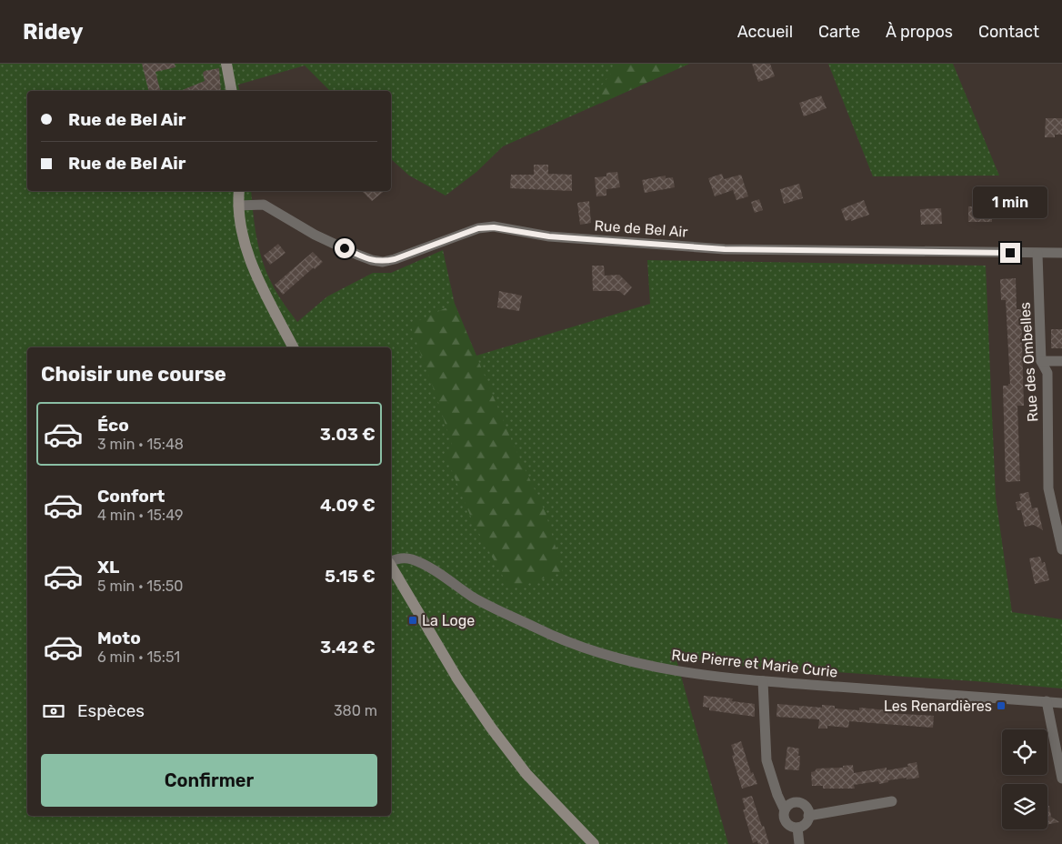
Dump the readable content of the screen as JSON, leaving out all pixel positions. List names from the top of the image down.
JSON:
{
  "streets": {
    "street": ["Rue de Bel Air", "Rue des Ombelles", "Rue Pierre et Marie Curie"]
  },
  "crossings": [
    ["Rue de Bel Air", "Rue des Ombelles"]
  ],
  "places": {
    "transit": ["La Loge", "Les Renardières"]
  },
  "page": {
    "header": "Ridey",
    "nav": [
      "Accueil",
      "Carte",
      "À propos",
      "Contact"
    ],
    "banner": ["Rue de Bel Air", "Rue de Bel Air"],
    "bubble": "1 min",
    "heading": "Choisir une course",
    "list": [
      {
        "name": "Éco",
        "note": "3 min · 15:48",
        "value": "3.03 €"
      },
      {
        "name": "Confort",
        "note": "4 min · 15:49",
        "value": "4.09 €"
      },
      {
        "name": "XL",
        "note": "5 min · 15:50",
        "value": "5.15 €"
      },
      {
        "name": "Moto",
        "note": "6 min · 15:51",
        "value": "3.42 €"
      }
    ],
    "pay": ["Espèces", "380 m"],
    "buttons": "Confirmer"
  }
}
